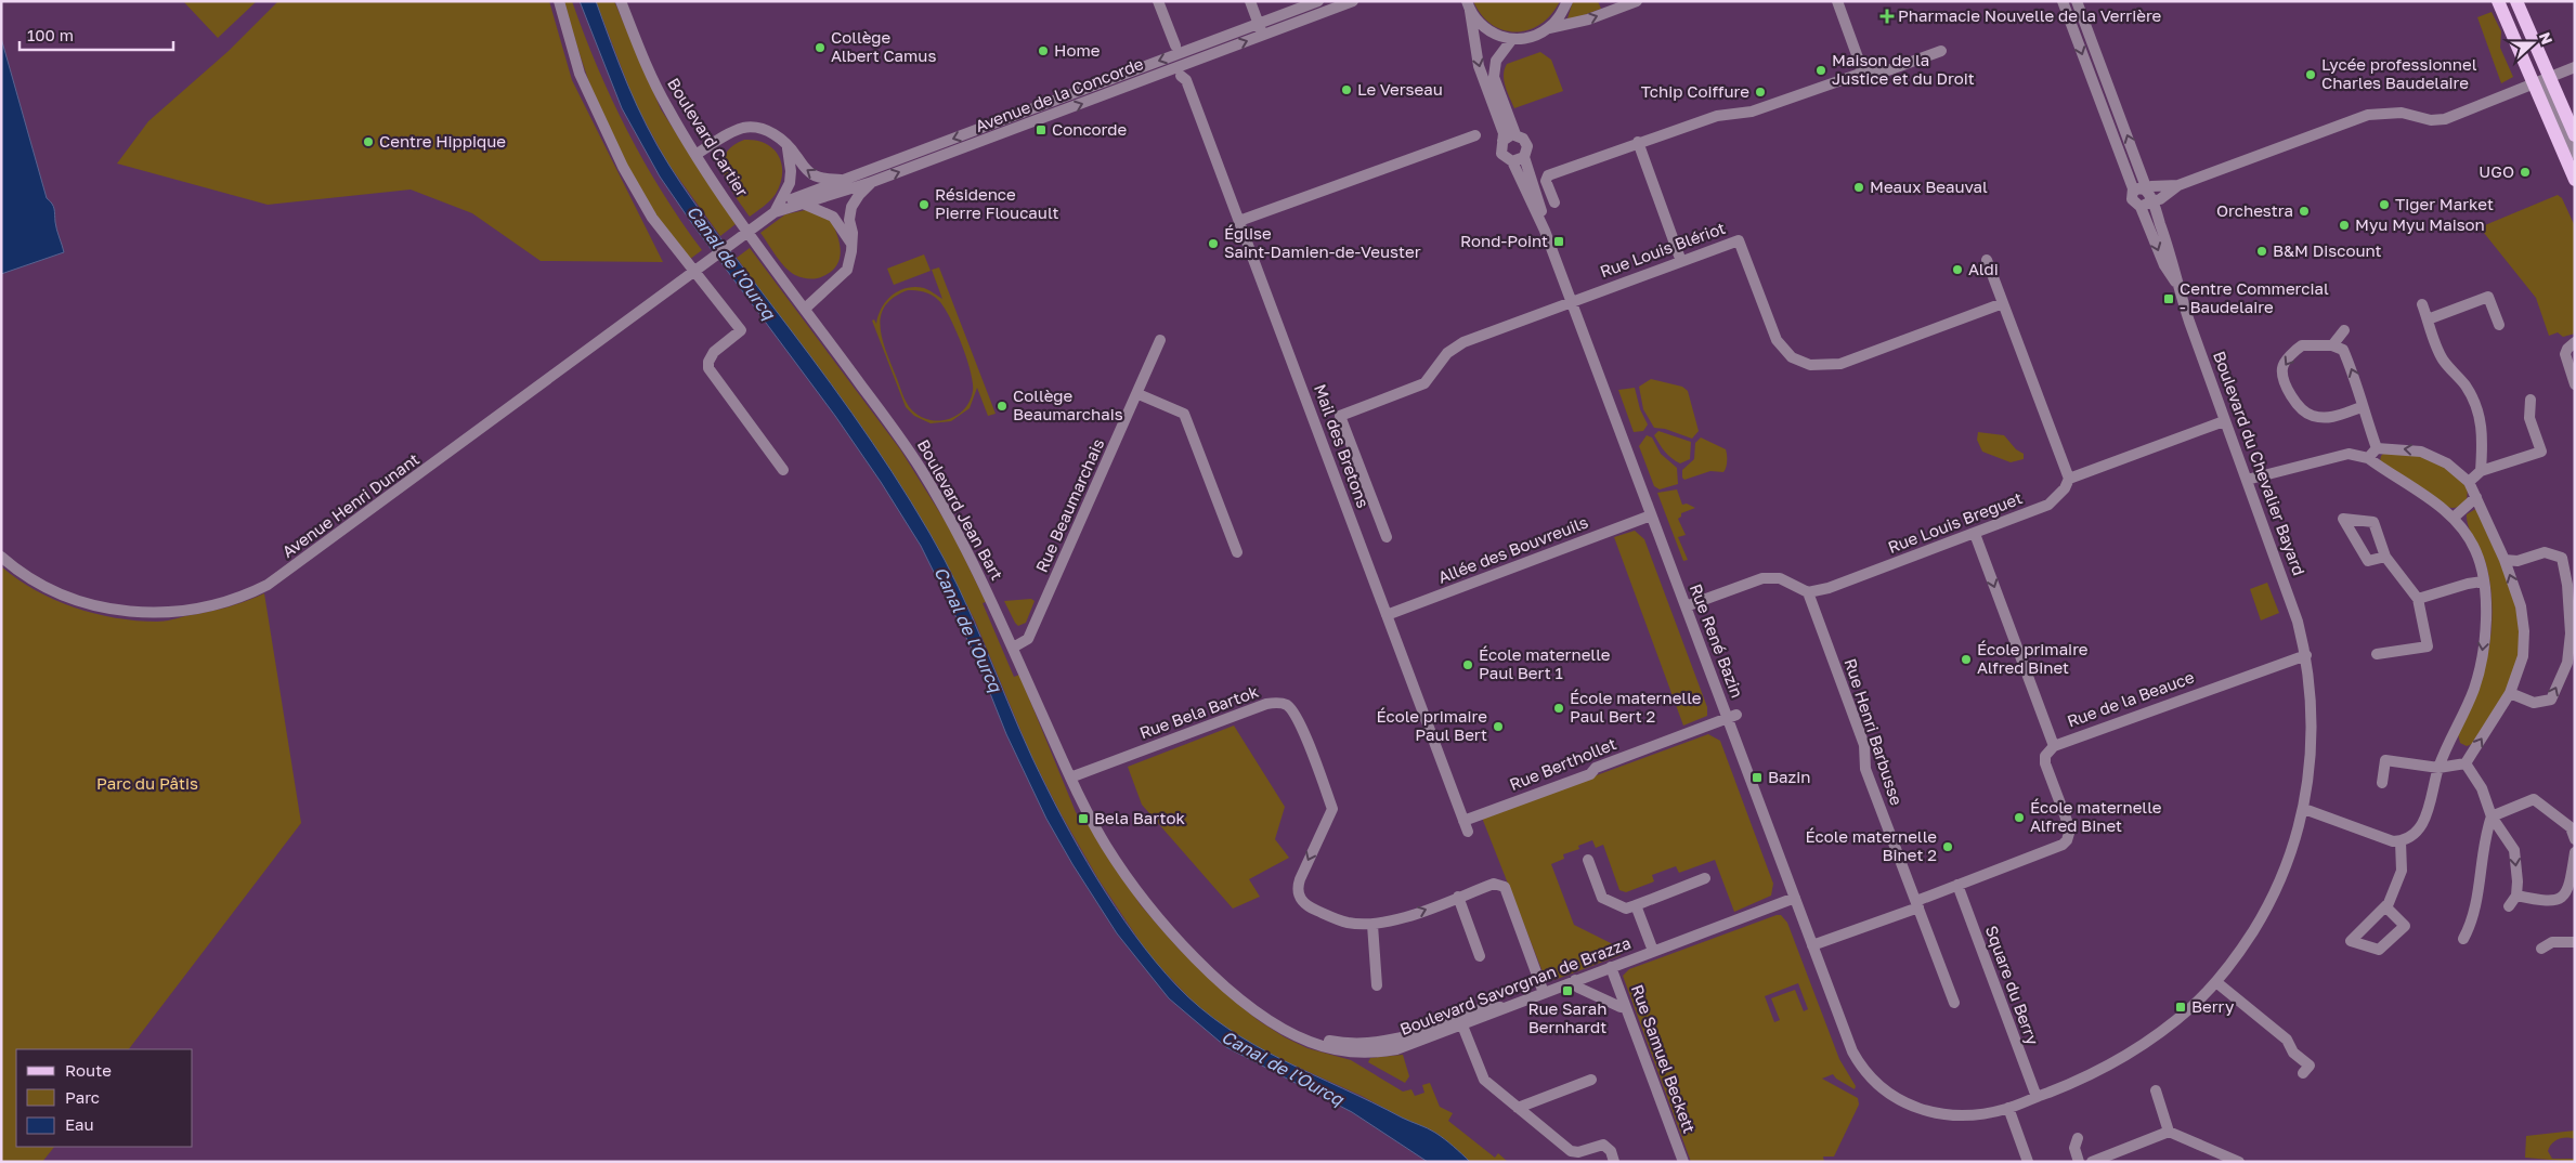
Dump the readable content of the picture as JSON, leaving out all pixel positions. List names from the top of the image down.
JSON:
{
  "streets": {
    "street": [
      "Avenue de la Concorde",
      "Boulevard Cartier",
      "Rue Louis Blériot",
      "Mail des Bretons",
      "Boulevard du Chevalier Bayard",
      "Avenue Henri Dunant",
      "Rue Beaumarchais",
      "Boulevard Jean Bart",
      "Rue Louis Breguet",
      "Allée des Bouvreuils",
      "Rue René Bazin",
      "Rue de la Beauce",
      "Rue Bela Bartok",
      "Rue Henri Barbusse",
      "Rue Berthollet",
      "Square du Berry",
      "Boulevard Savorgnan de Brazza",
      "Rue Samuel Beckett"
    ]
  },
  "crossings": [
    ["Avenue de la Concorde", "Avenue Henri Dunant"],
    ["Boulevard Cartier", "Boulevard Jean Bart"],
    ["Rue Louis Blériot", "Rue René Bazin"],
    ["Mail des Bretons", "Allée des Bouvreuils"],
    ["Mail des Bretons", "Rue Berthollet"],
    ["Boulevard du Chevalier Bayard", "Rue René Bazin"],
    ["Boulevard du Chevalier Bayard", "Rue de la Beauce"],
    ["Boulevard du Chevalier Bayard", "Square du Berry"],
    ["Rue Beaumarchais", "Boulevard Jean Bart"],
    ["Boulevard Jean Bart", "Rue Bela Bartok"],
    ["Boulevard Jean Bart", "Boulevard Savorgnan de Brazza"],
    ["Rue Louis Breguet", "Rue Henri Barbusse"],
    ["Allée des Bouvreuils", "Rue René Bazin"],
    ["Rue René Bazin", "Rue Berthollet"],
    ["Rue René Bazin", "Boulevard Savorgnan de Brazza"],
    ["Rue de la Beauce", "Square du Berry"],
    ["Rue Bela Bartok", "Boulevard Savorgnan de Brazza"],
    ["Boulevard Savorgnan de Brazza", "Rue Samuel Beckett"]
  ],
  "water": ["Canal de l'Ourcq"],
  "parks": ["Parc du Pâtis"],
  "places": {
    "health": ["Pharmacie Nouvelle de la Verrière"],
    "other": [
      "Collège Albert Camus",
      "Home",
      "Maison de la Justice et du Droit",
      "Lycée professionnel Charles Baudelaire",
      "Le Verseau",
      "Tchip Coiffure",
      "Centre Hippique",
      "UGO",
      "Meaux Beauval",
      "Résidence Pierre Floucault",
      "Tiger Market",
      "Orchestra",
      "Myu Myu Maison",
      "Église Saint-Damien-de-Veuster",
      "B&M Discount",
      "Aldi",
      "Collège Beaumarchais",
      "École primaire Alfred Binet",
      "École maternelle Paul Bert 1",
      "École maternelle Paul Bert 2",
      "École primaire Paul Bert",
      "École maternelle Alfred Binet",
      "École maternelle Binet 2"
    ],
    "transit": [
      "Concorde",
      "Rond-Point",
      "Centre Commercial - Baudelaire",
      "Bazin",
      "Bela Bartok",
      "Rue Sarah Bernhardt",
      "Berry"
    ]
  },
  "legend": ["Route", "Parc", "Eau"],
  "scale_bar": "100 m",
  "north": "right"
}
